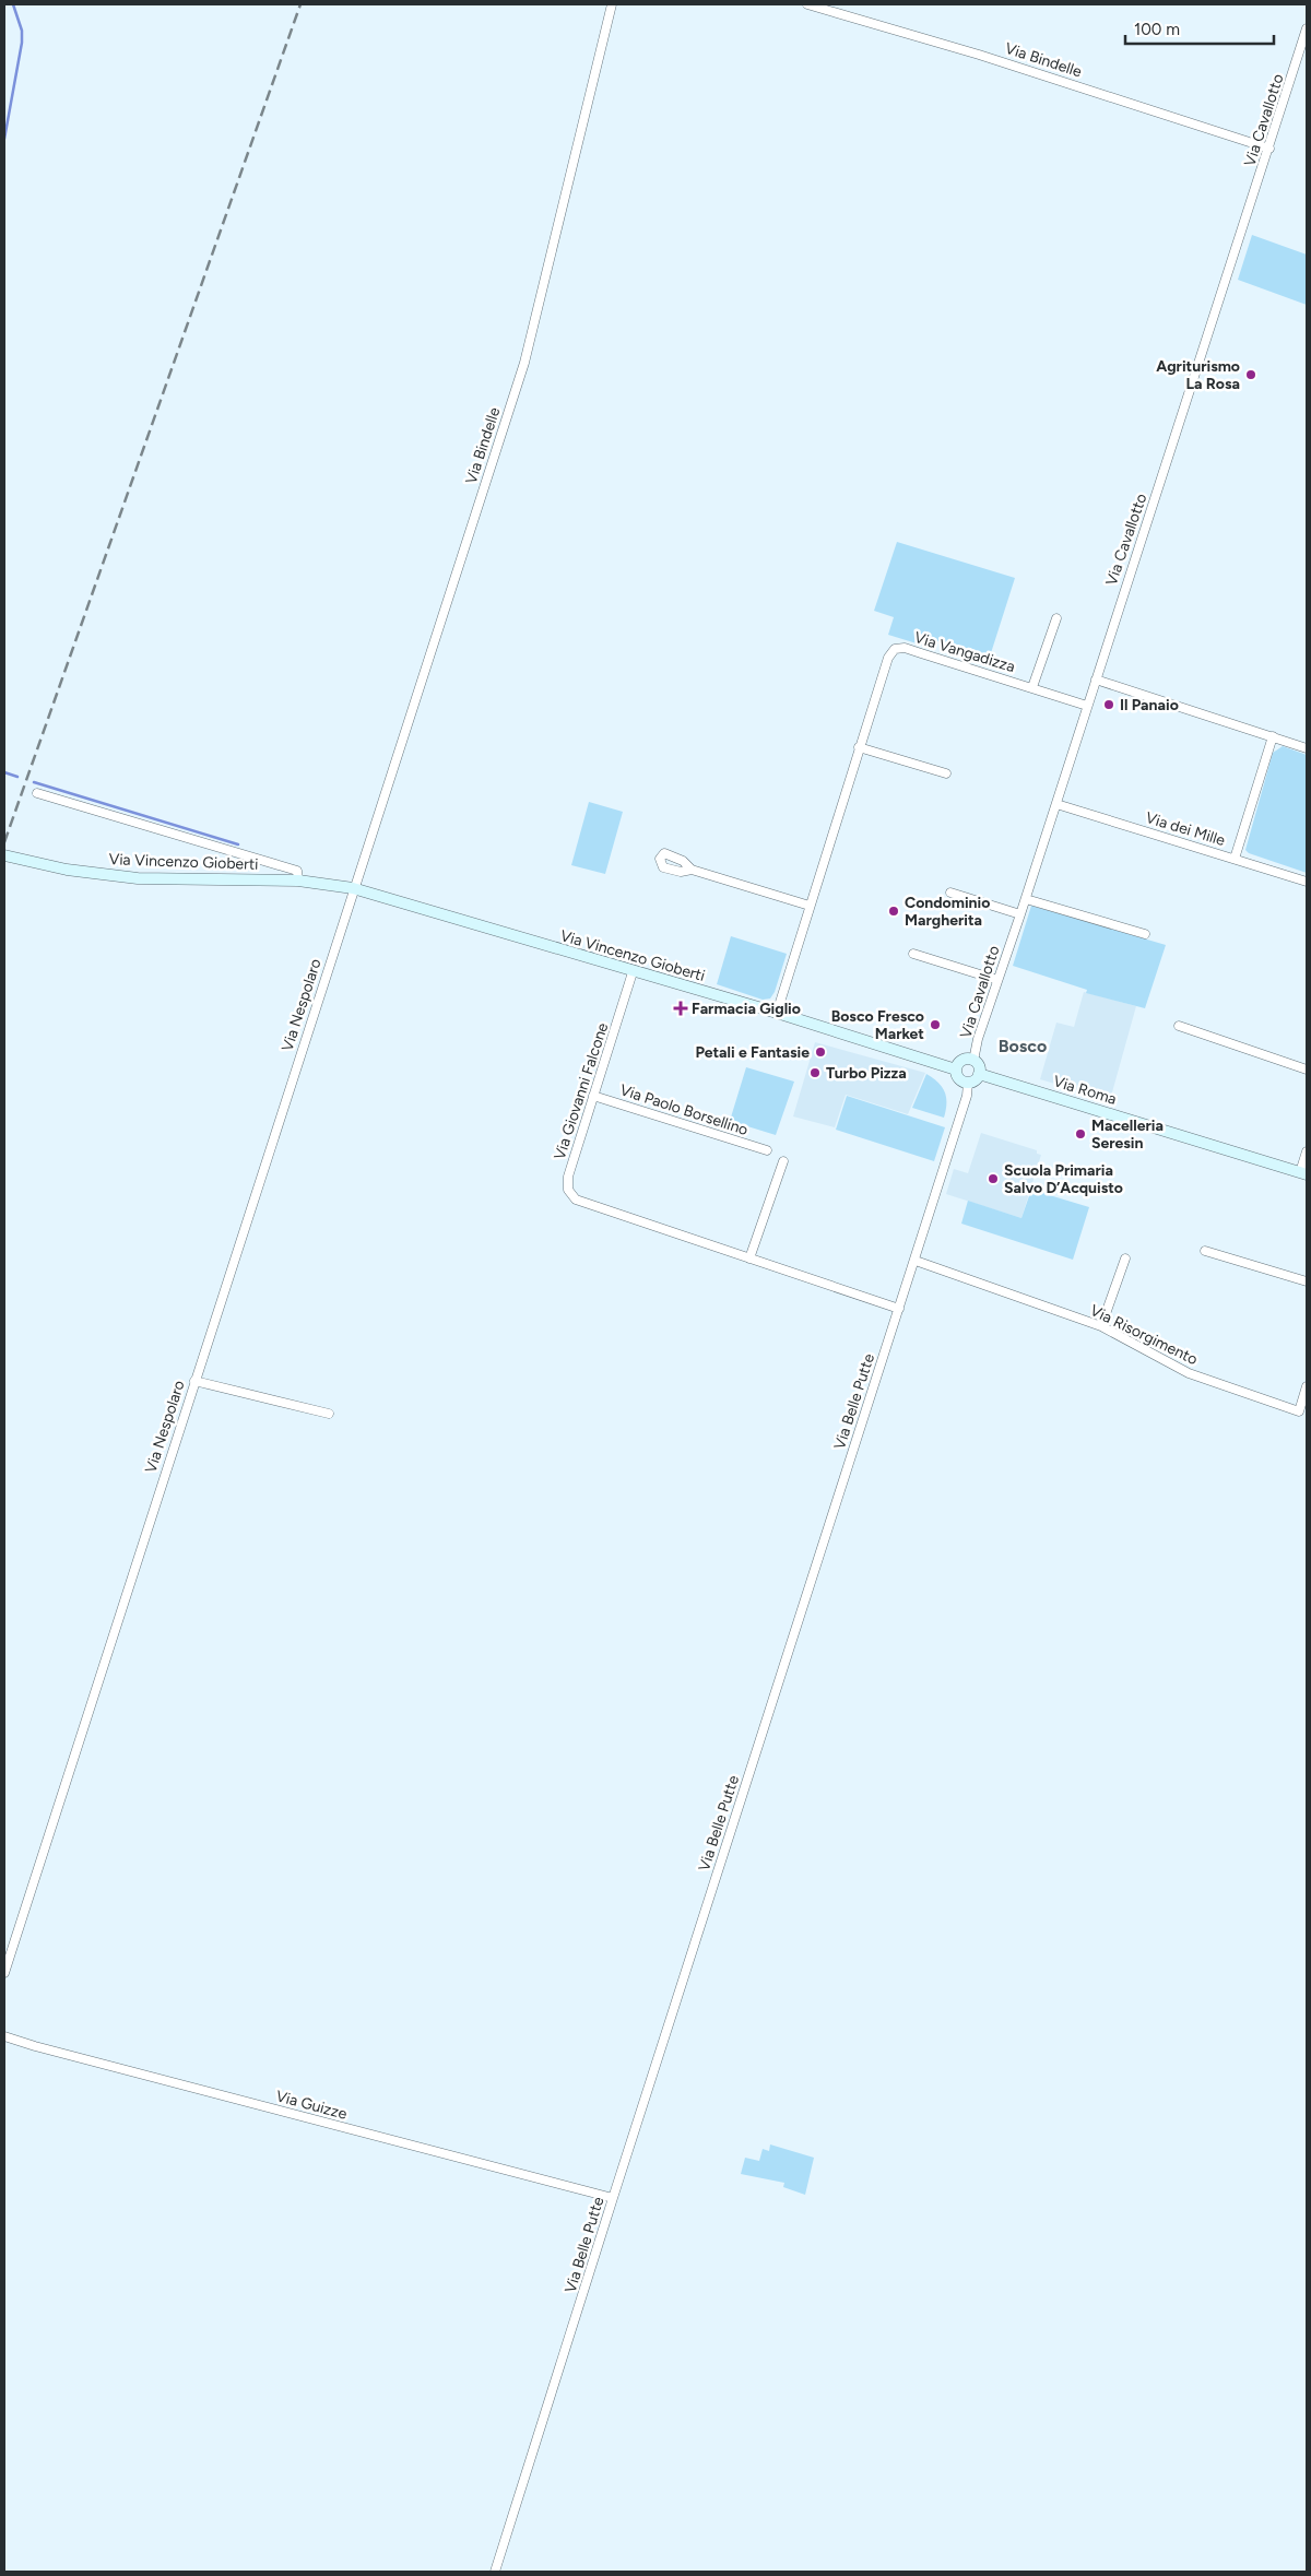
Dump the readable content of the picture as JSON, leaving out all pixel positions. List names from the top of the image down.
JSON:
{
  "streets": {
    "street": [
      "Via Bindelle",
      "Via Cavallotto",
      "Via Vangadizza",
      "Via dei Mille",
      "Via Vincenzo Gioberti",
      "Via Nespolaro",
      "Via Roma",
      "Via Giovanni Falcone",
      "Via Paolo Borsellino",
      "Via Risorgimento",
      "Via Belle Putte",
      "Via Guizze"
    ]
  },
  "crossings": [
    ["Via Bindelle", "Via Cavallotto"],
    ["Via Bindelle", "Via Vincenzo Gioberti"],
    ["Via Bindelle", "Via Nespolaro"],
    ["Via Cavallotto", "Via Vangadizza"],
    ["Via Cavallotto", "Via dei Mille"],
    ["Via Cavallotto", "Via Vincenzo Gioberti"],
    ["Via Cavallotto", "Via Roma"],
    ["Via Cavallotto", "Via Belle Putte"],
    ["Via Vangadizza", "Via Vincenzo Gioberti"],
    ["Via Vincenzo Gioberti", "Via Nespolaro"],
    ["Via Vincenzo Gioberti", "Via Roma"],
    ["Via Vincenzo Gioberti", "Via Giovanni Falcone"],
    ["Via Vincenzo Gioberti", "Via Belle Putte"],
    ["Via Roma", "Via Belle Putte"],
    ["Via Giovanni Falcone", "Via Paolo Borsellino"],
    ["Via Giovanni Falcone", "Via Belle Putte"],
    ["Via Risorgimento", "Via Belle Putte"],
    ["Via Belle Putte", "Via Guizze"]
  ],
  "districts": ["Bosco"],
  "places": {
    "other": [
      "Agriturismo La Rosa",
      "Il Panaio",
      "Condominio Margherita",
      "Bosco Fresco Market",
      "Petali e Fantasie",
      "Turbo Pizza",
      "Macelleria Seresin",
      "Scuola Primaria Salvo D’Acquisto"
    ],
    "health": ["Farmacia Giglio"]
  },
  "scale_bar": "100 m"
}
